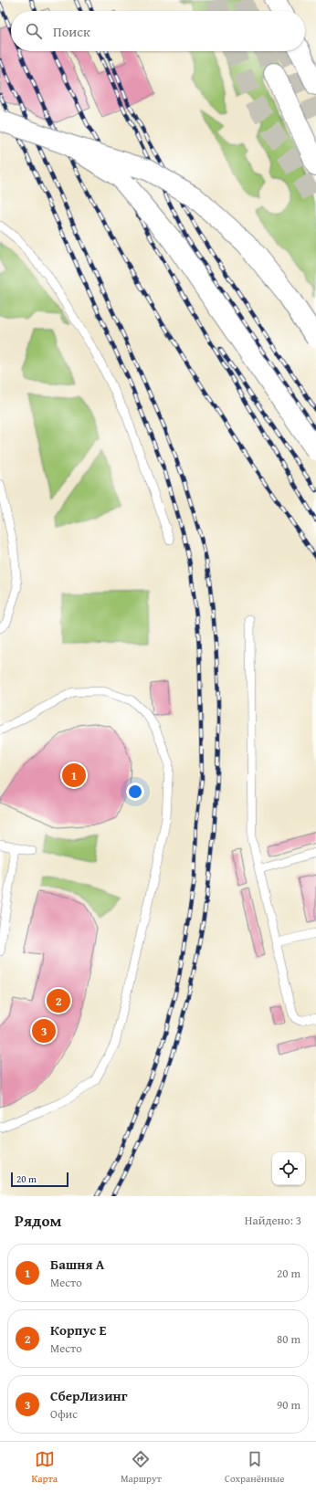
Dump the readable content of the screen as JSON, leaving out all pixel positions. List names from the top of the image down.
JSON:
{
  "scale_bar": "20 m",
  "page": {
    "search": "Поиск",
    "pins": ["1", "2", "3"],
    "scale": "20 m",
    "heading": ["Рядом", "Найдено: 3"],
    "list": [
      {
        "mark": "1",
        "name": "Башня А",
        "note": "Место",
        "value": "20 m"
      },
      {
        "mark": "2",
        "name": "Корпус E",
        "note": "Место",
        "value": "80 m"
      },
      {
        "mark": "3",
        "name": "СберЛизинг",
        "note": "Офис",
        "value": "90 m"
      }
    ],
    "nav": ["Карта", "Маршрут", "Сохранённые"]
  }
}
